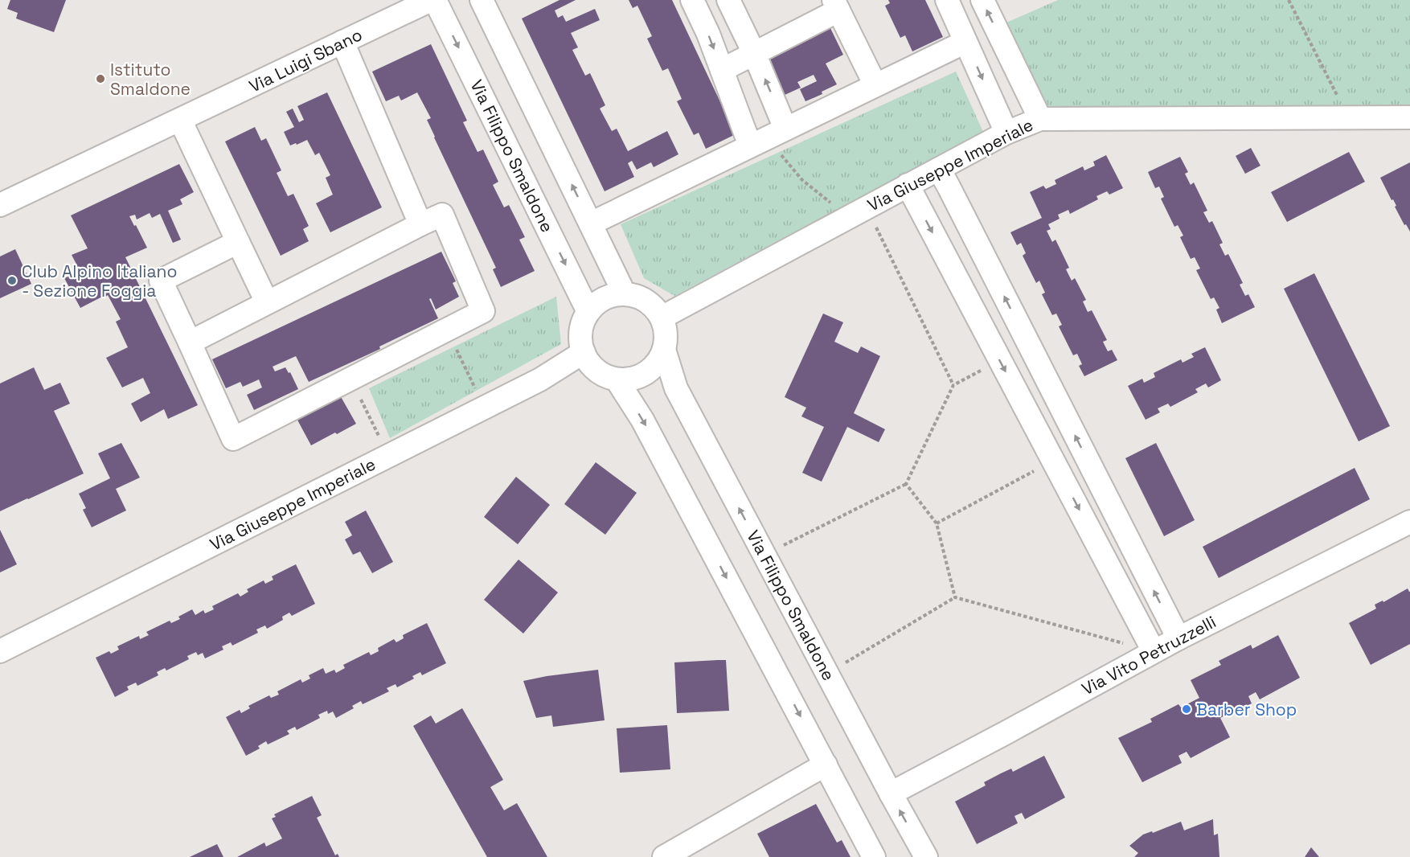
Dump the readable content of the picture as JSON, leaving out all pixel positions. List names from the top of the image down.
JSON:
{
  "streets": {
    "street": [
      "Via Luigi Sbano",
      "Via Filippo Smaldone",
      "Via Giuseppe Imperiale",
      "Via Vito Petruzzelli"
    ]
  },
  "crossings": [
    ["Via Filippo Smaldone", "Via Giuseppe Imperiale"],
    ["Via Filippo Smaldone", "Via Vito Petruzzelli"]
  ],
  "places": ["Istituto Smaldone", "Club Alpino Italiano - Sezione Foggia", "Barber Shop"]
}
